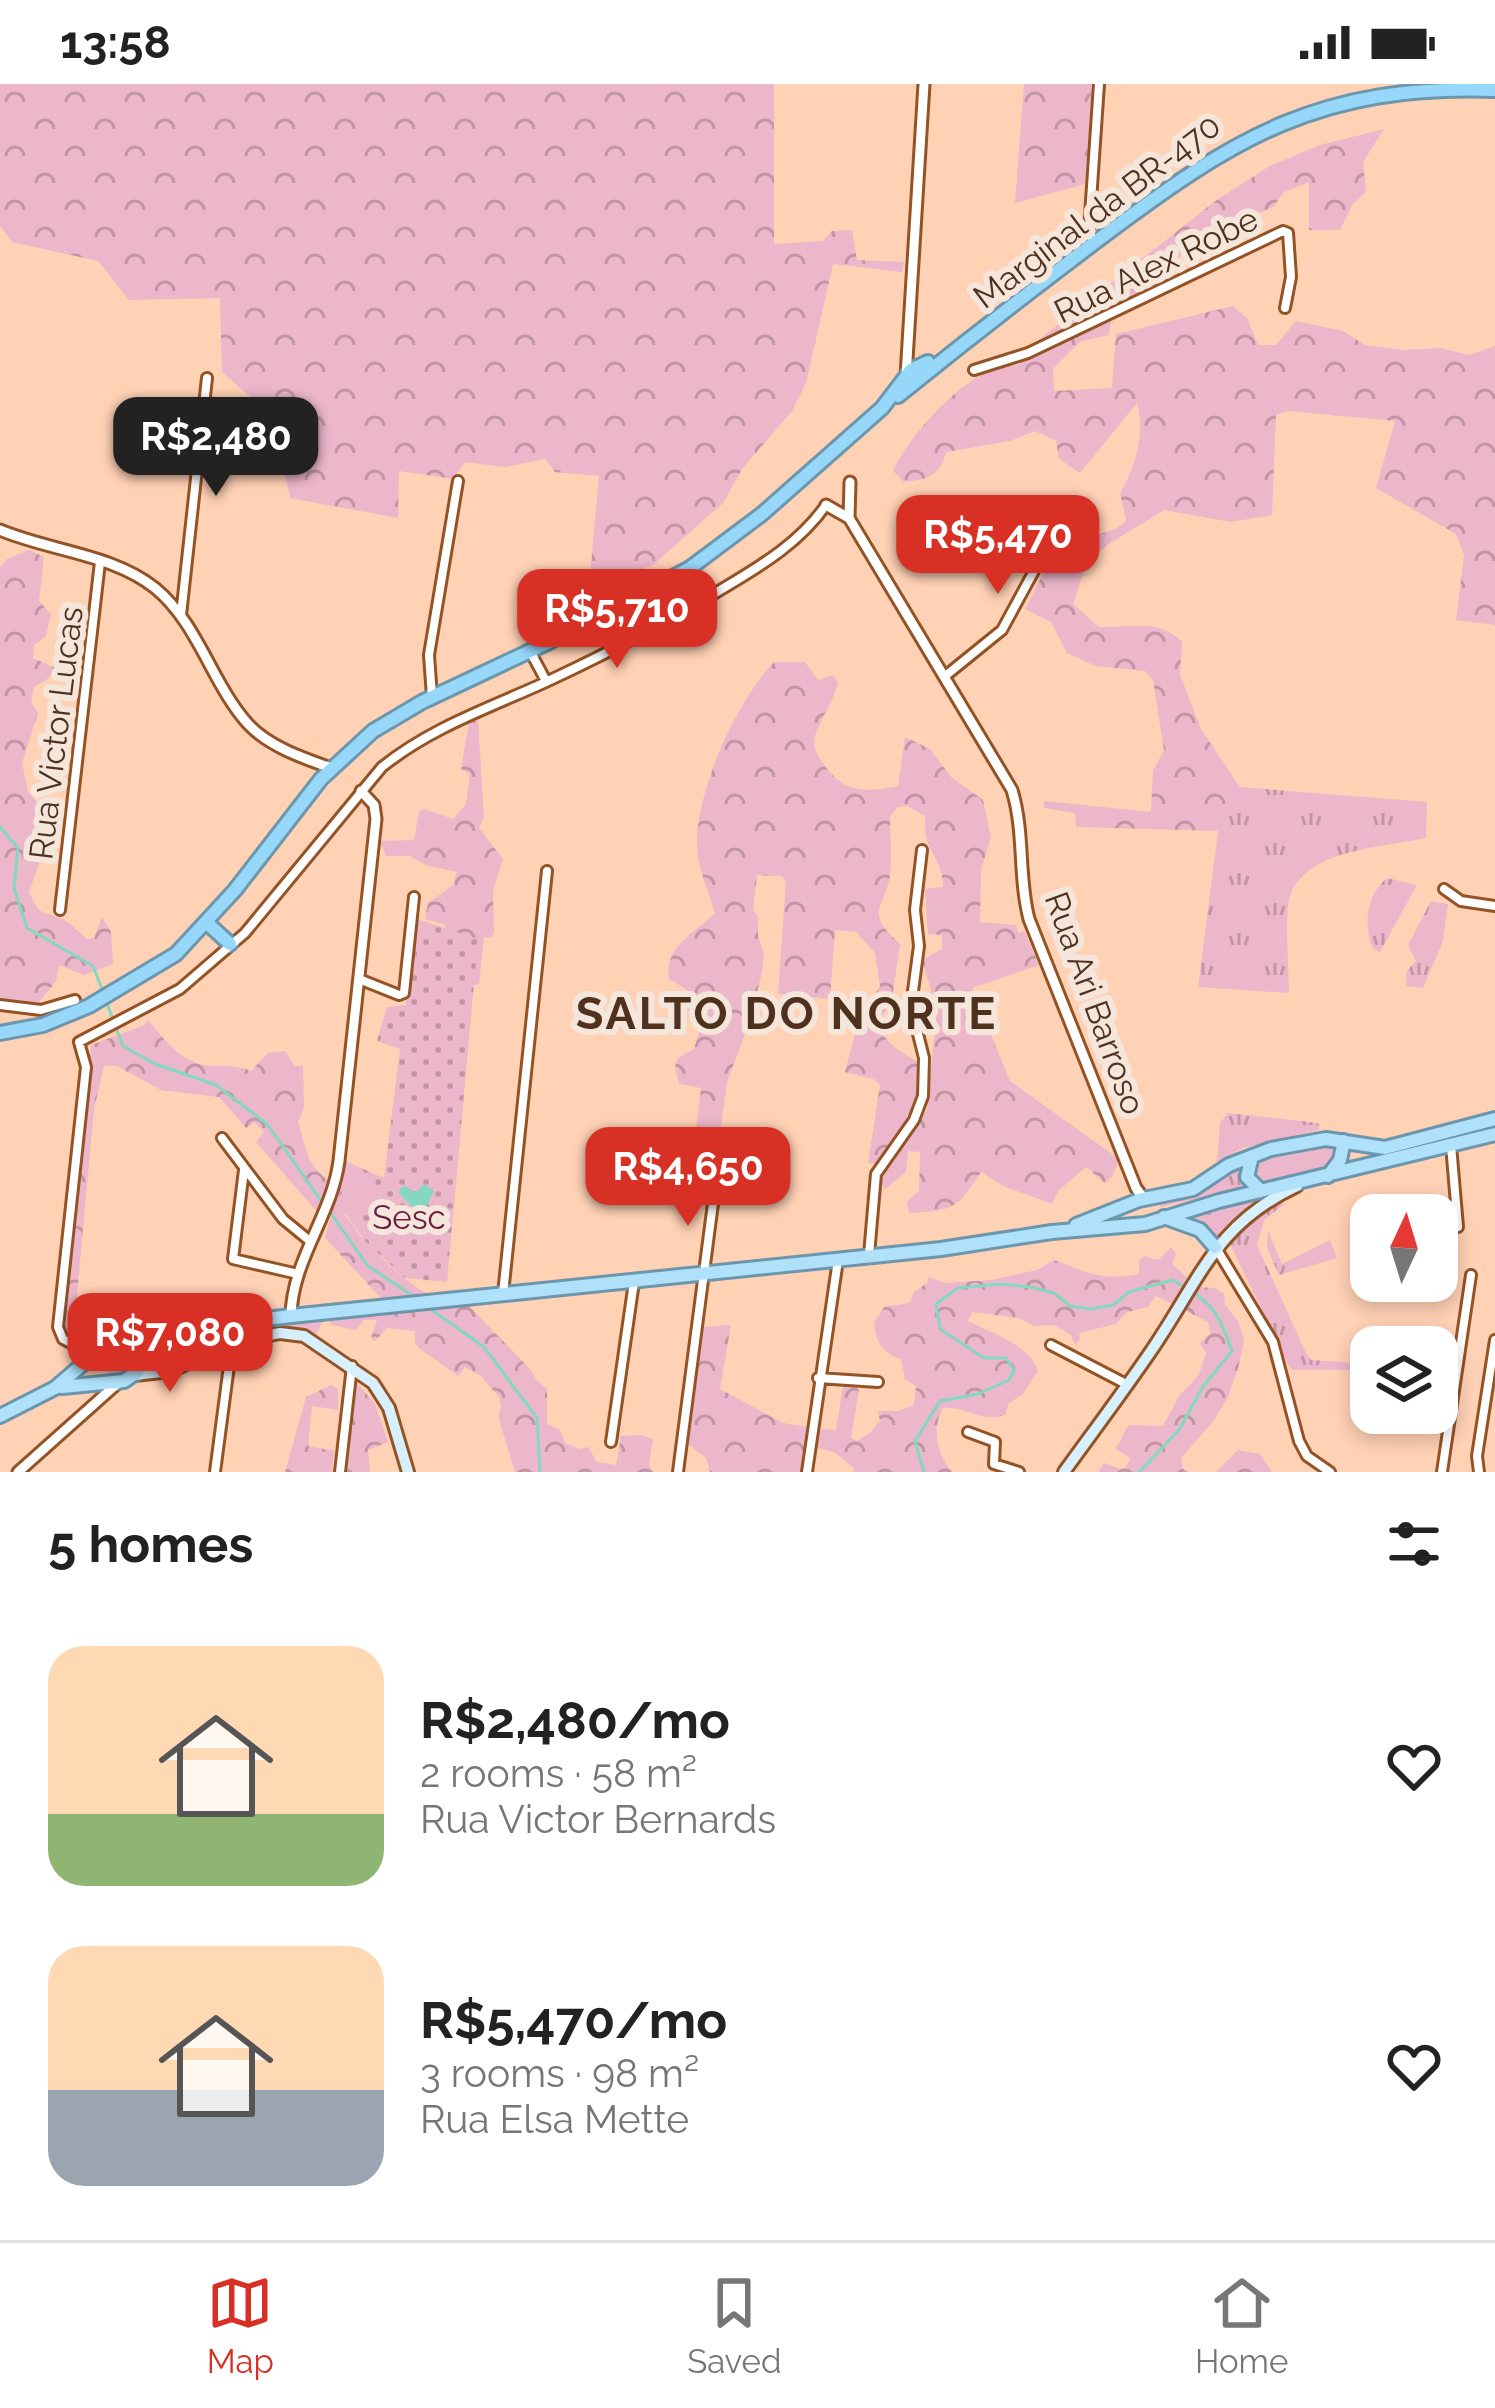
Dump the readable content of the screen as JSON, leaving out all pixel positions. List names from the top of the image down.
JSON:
{
  "streets": {
    "highway": ["Marginal da BR-470"],
    "street": ["Rua Alex Robe", "Rua Victor Lucas", "Rua Ari Barroso"]
  },
  "districts": ["SALTO DO NORTE"],
  "parks": ["Sesc"],
  "north": "top",
  "page": {
    "status": "13:58",
    "price": [
      "R$2,480",
      "R$5,470",
      "R$5,710",
      "R$4,650",
      "R$7,080"
    ],
    "heading": "5 homes",
    "list": [
      {
        "name": "R$2,480/mo",
        "note": "2 rooms · 58 m² · Rua Victor Bernards"
      },
      {
        "name": "R$5,470/mo",
        "note": "3 rooms · 98 m² · Rua Elsa Mette"
      }
    ],
    "tabs": ["Map", "Saved", "Home"]
  }
}
